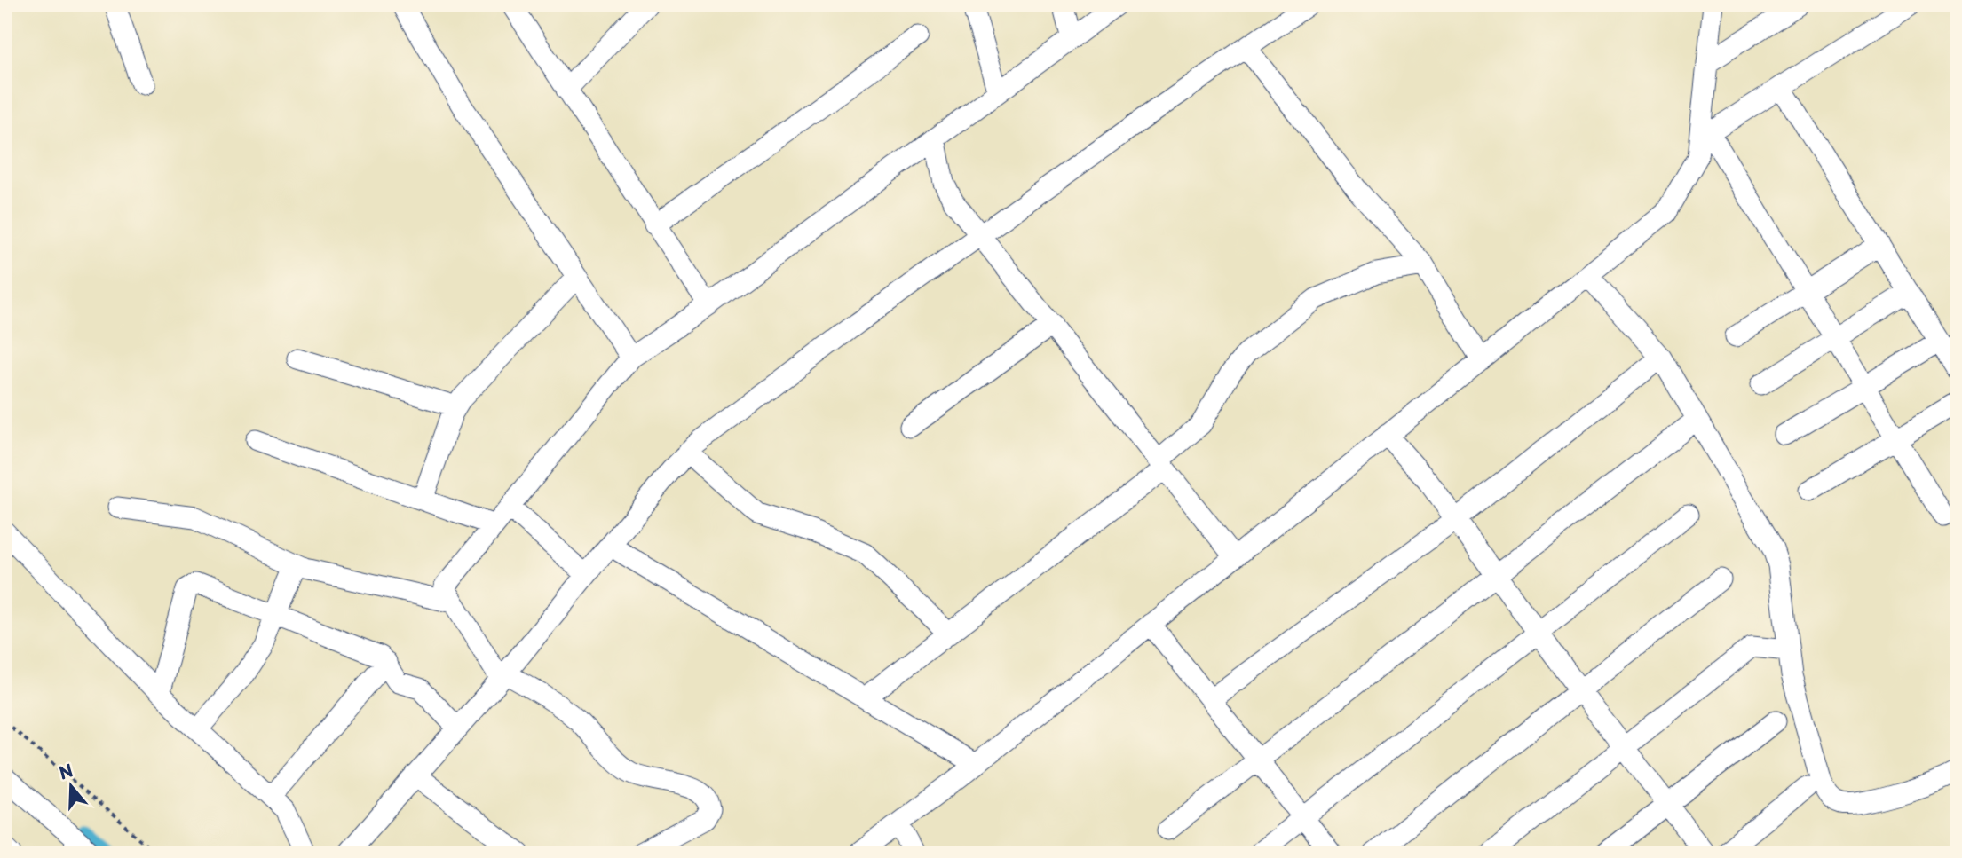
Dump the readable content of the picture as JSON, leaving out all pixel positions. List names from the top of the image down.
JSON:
{
  "north": "top"
}
